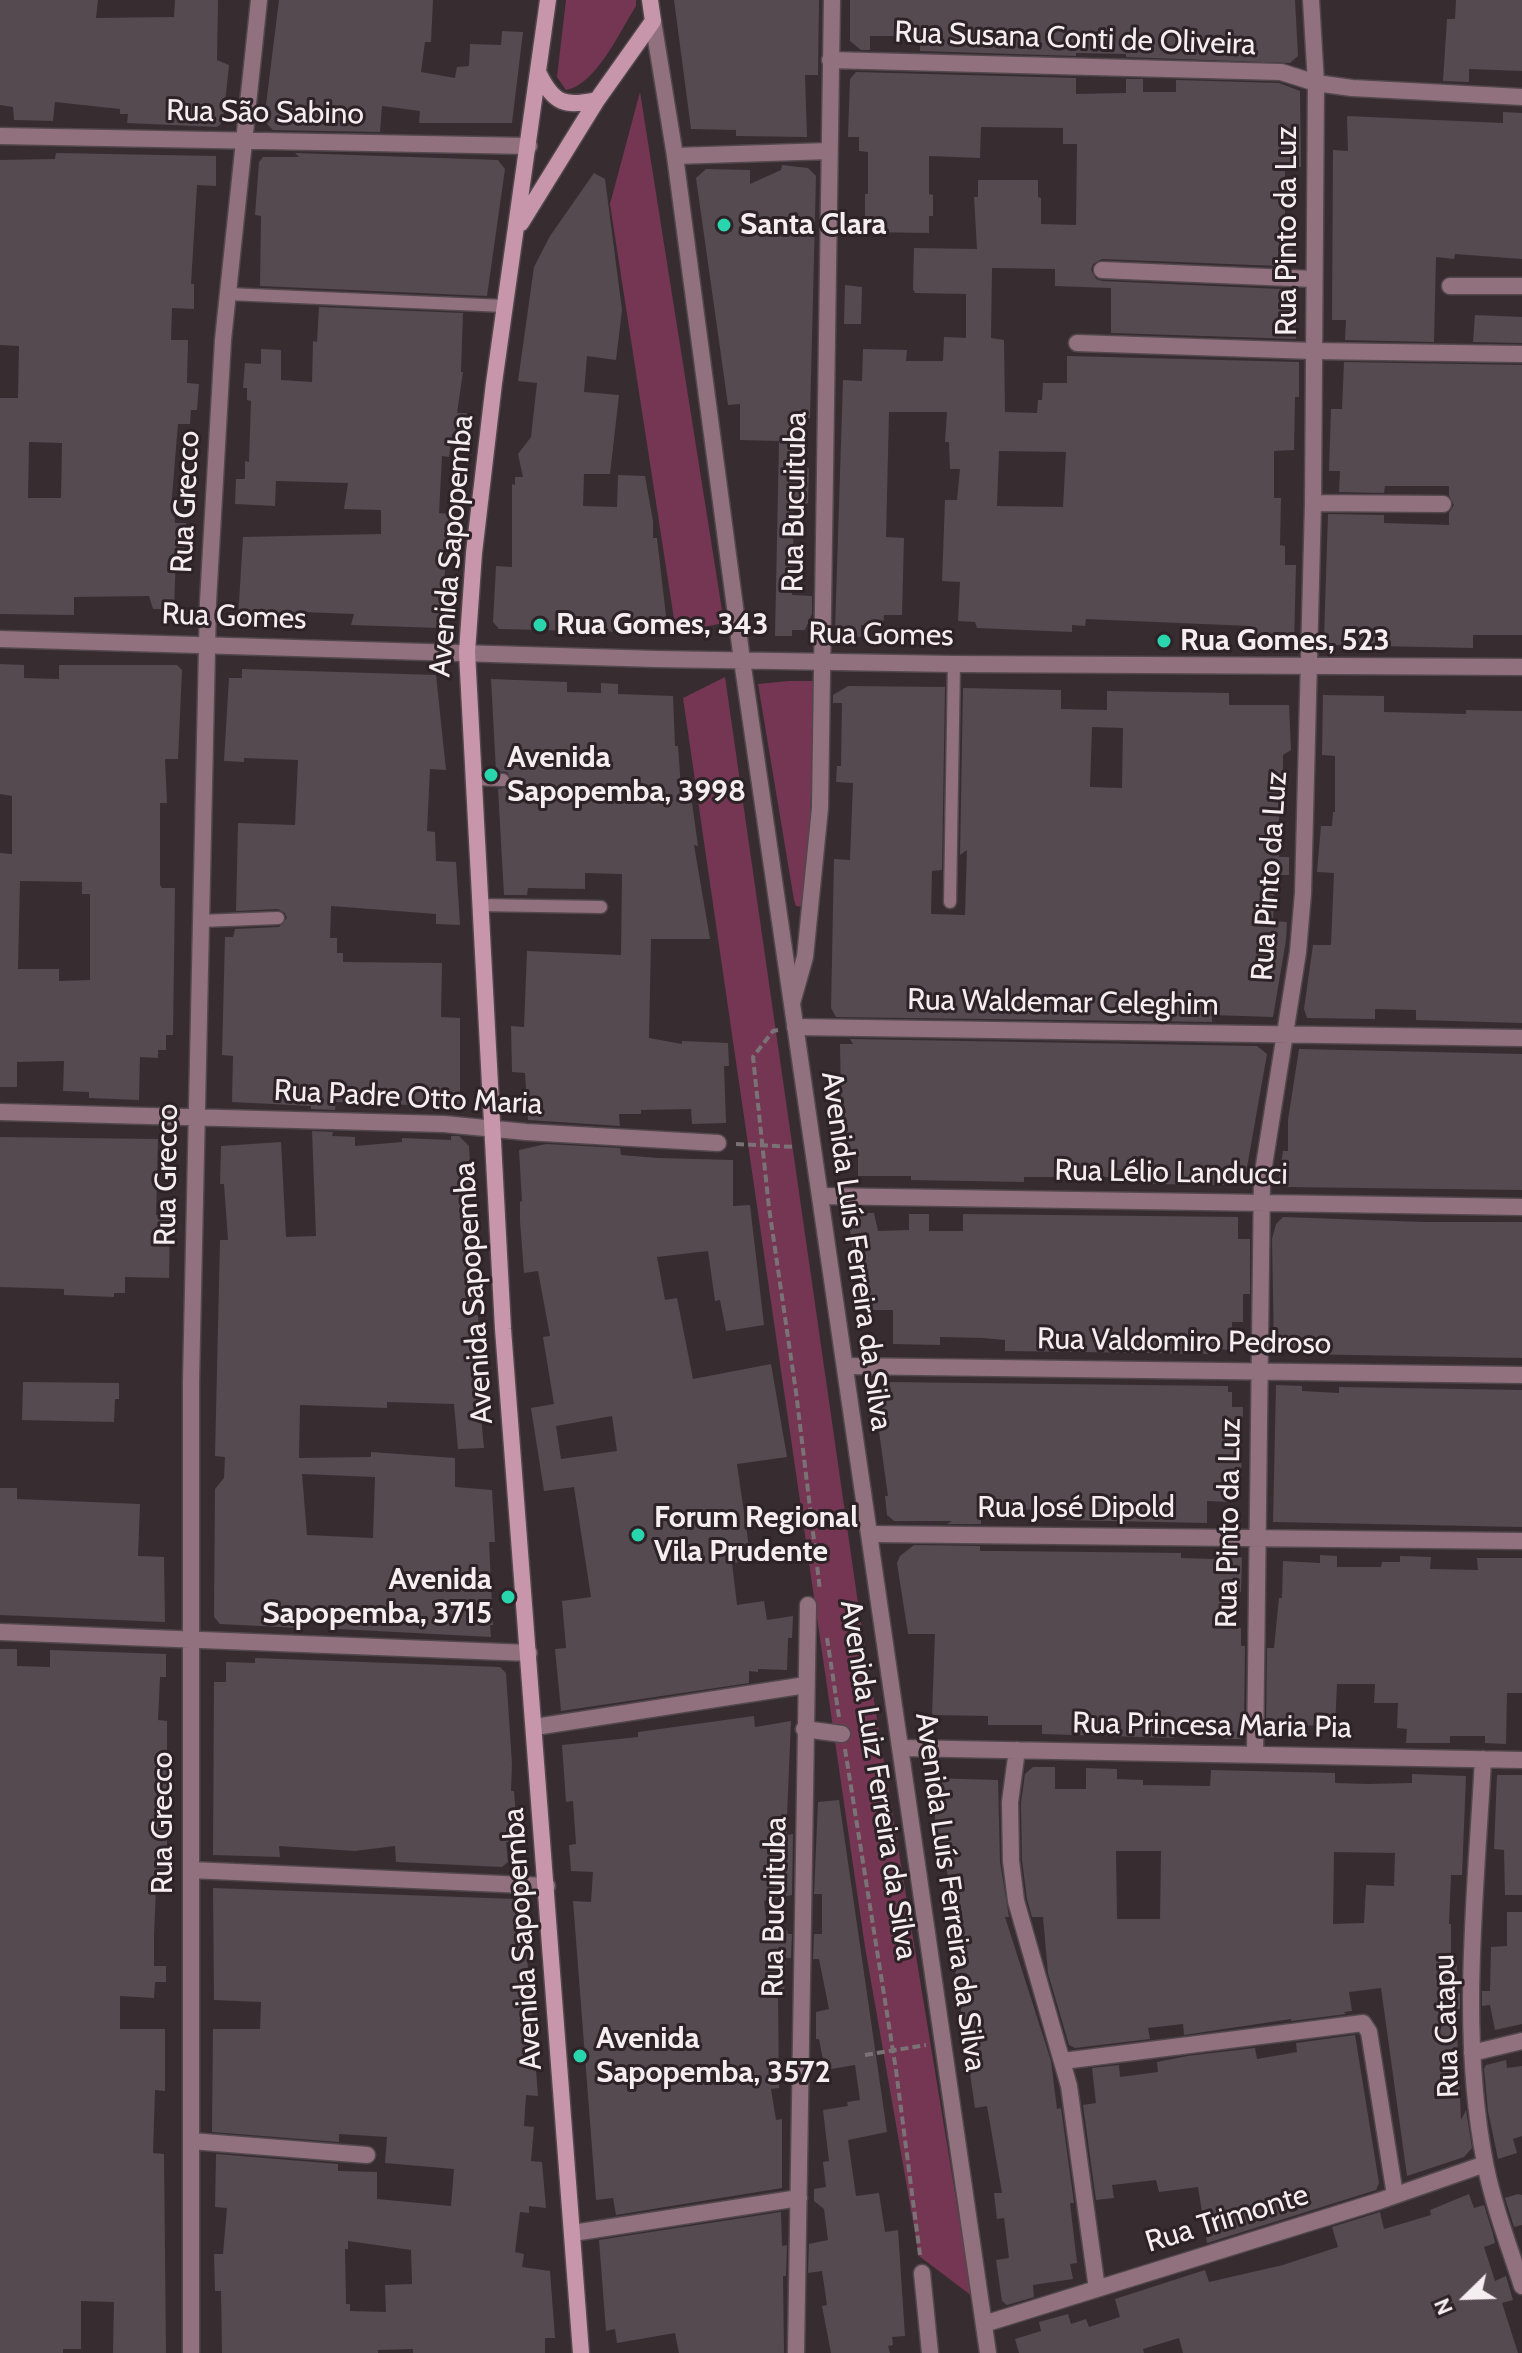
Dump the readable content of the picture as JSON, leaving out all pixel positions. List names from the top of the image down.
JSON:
{
  "streets": {
    "main road": ["Avenida Sapopemba"],
    "street": [
      "Rua Susana Conti de Oliveira",
      "Rua São Sabino",
      "Rua Pinto da Luz",
      "Rua Grecco",
      "Rua Bucuituba",
      "Rua Gomes",
      "Rua Waldemar Celeghim",
      "Rua Padre Otto Maria",
      "Rua Lélio Landucci",
      "Avenida Luís Ferreira da Silva",
      "Rua Valdomiro Pedroso",
      "Rua José Dipold",
      "Rua Princesa Maria Pia",
      "Rua Catapu",
      "Rua Trimonte"
    ],
    "path": ["Avenida Luiz Ferreira da Silva"]
  },
  "crossings": [
    ["Rua Susana Conti de Oliveira", "Rua Pinto da Luz"],
    ["Rua Susana Conti de Oliveira", "Rua Bucuituba"],
    ["Rua São Sabino", "Rua Grecco"],
    ["Rua São Sabino", "Avenida Sapopemba"],
    ["Rua Pinto da Luz", "Rua Gomes"],
    ["Rua Pinto da Luz", "Rua Waldemar Celeghim"],
    ["Rua Pinto da Luz", "Rua Lélio Landucci"],
    ["Rua Pinto da Luz", "Rua Valdomiro Pedroso"],
    ["Rua Pinto da Luz", "Rua José Dipold"],
    ["Rua Pinto da Luz", "Rua Princesa Maria Pia"],
    ["Rua Grecco", "Rua Gomes"],
    ["Rua Grecco", "Rua Padre Otto Maria"],
    ["Rua Bucuituba", "Rua Gomes"],
    ["Rua Bucuituba", "Avenida Luís Ferreira da Silva"],
    ["Rua Bucuituba", "Avenida Luiz Ferreira da Silva"],
    ["Avenida Sapopemba", "Rua Gomes"],
    ["Avenida Sapopemba", "Rua Padre Otto Maria"],
    ["Rua Gomes", "Avenida Luís Ferreira da Silva"],
    ["Rua Waldemar Celeghim", "Avenida Luís Ferreira da Silva"],
    ["Rua Lélio Landucci", "Avenida Luís Ferreira da Silva"],
    ["Avenida Luís Ferreira da Silva", "Rua Valdomiro Pedroso"],
    ["Avenida Luís Ferreira da Silva", "Rua José Dipold"],
    ["Avenida Luís Ferreira da Silva", "Rua Princesa Maria Pia"],
    ["Avenida Luís Ferreira da Silva", "Rua Trimonte"],
    ["Rua Princesa Maria Pia", "Rua Catapu"],
    ["Rua Catapu", "Rua Trimonte"]
  ],
  "places": [
    "Santa Clara",
    "Rua Gomes, 343",
    "Rua Gomes, 523",
    "Avenida Sapopemba, 3998",
    "Forum Regional Vila Prudente",
    "Avenida Sapopemba, 3715",
    "Avenida Sapopemba, 3572"
  ],
  "north": "bottom left"
}
